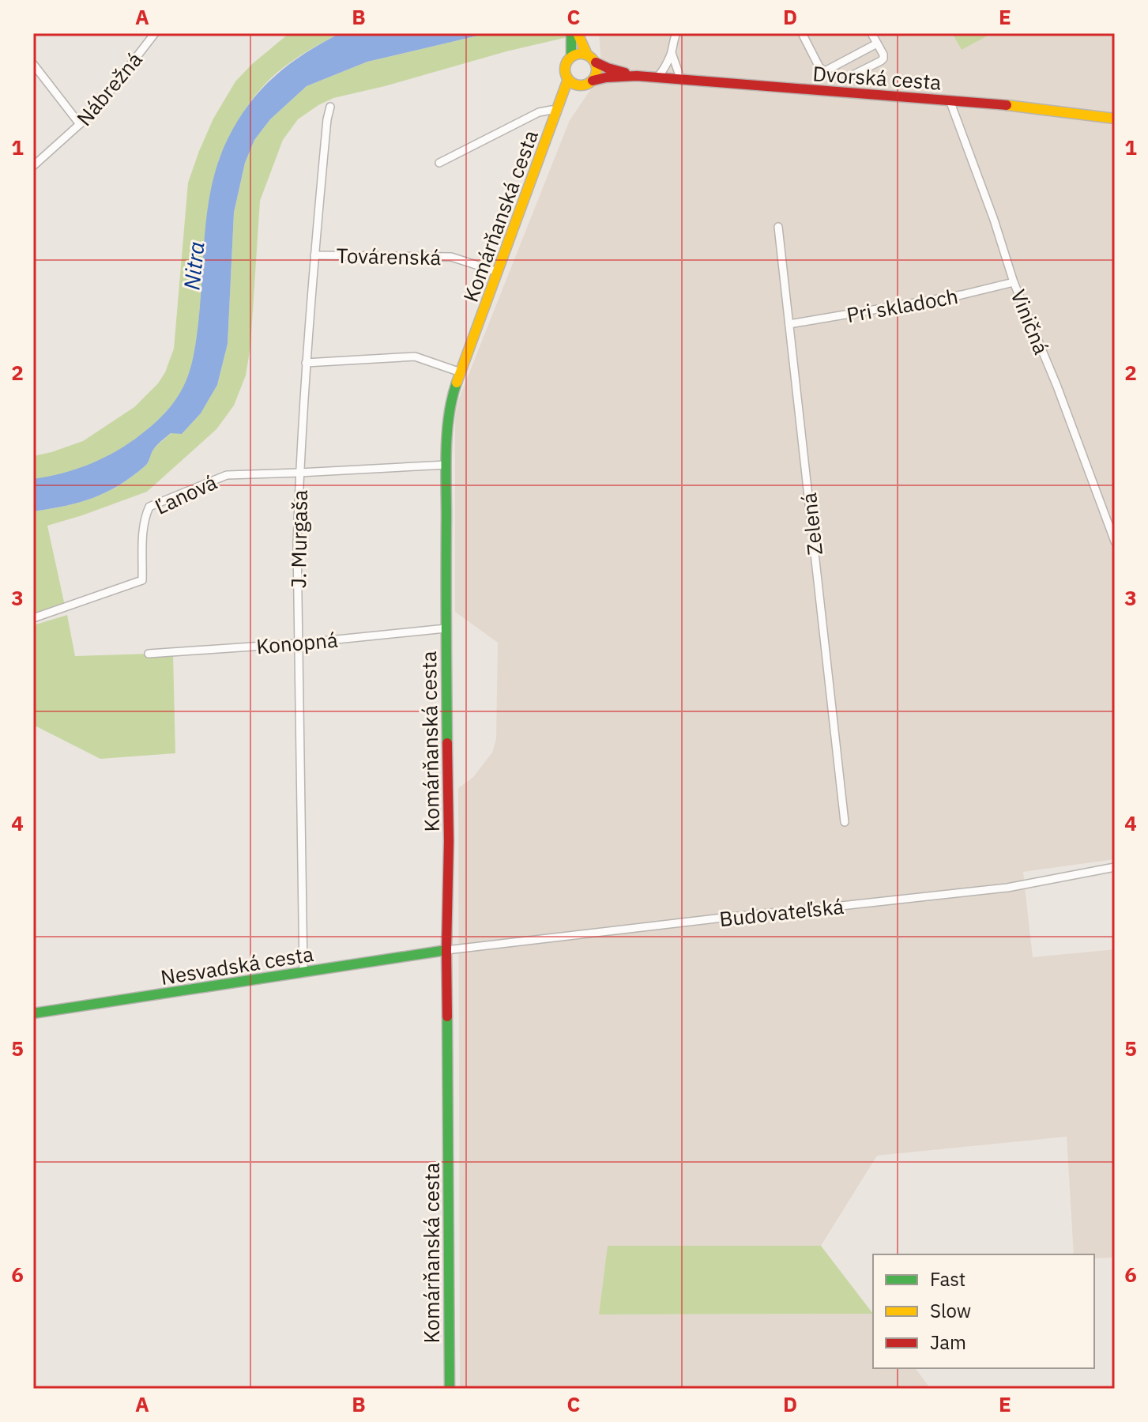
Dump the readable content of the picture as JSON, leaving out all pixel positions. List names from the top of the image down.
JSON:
{
  "streets": {
    "main road": ["Dvorská cesta", "Komárňanská cesta", "Nesvadská cesta"],
    "street": [
      "Nábrežná",
      "Továrenská",
      "Pri skladoch",
      "Viničná",
      "Ľanová",
      "Zelená",
      "J. Murgaša",
      "Konopná",
      "Budovateľská"
    ]
  },
  "crossings": [
    ["Dvorská cesta", "Komárňanská cesta"],
    ["Dvorská cesta", "Viničná"],
    ["Komárňanská cesta", "Továrenská"],
    ["Komárňanská cesta", "Ľanová"],
    ["Komárňanská cesta", "Konopná"],
    ["Komárňanská cesta", "Budovateľská"],
    ["Komárňanská cesta", "Nesvadská cesta"],
    ["Továrenská", "J. Murgaša"],
    ["Pri skladoch", "Viničná"],
    ["Pri skladoch", "Zelená"],
    ["Ľanová", "J. Murgaša"],
    ["J. Murgaša", "Konopná"],
    ["J. Murgaša", "Nesvadská cesta"],
    ["Budovateľská", "Nesvadská cesta"]
  ],
  "water": ["Nitra"],
  "legend": ["Fast", "Slow", "Jam"],
  "grid": {
    "columns": [
      "A",
      "B",
      "C",
      "D",
      "E"
    ],
    "rows": [
      "1",
      "2",
      "3",
      "4",
      "5",
      "6"
    ]
  }
}
